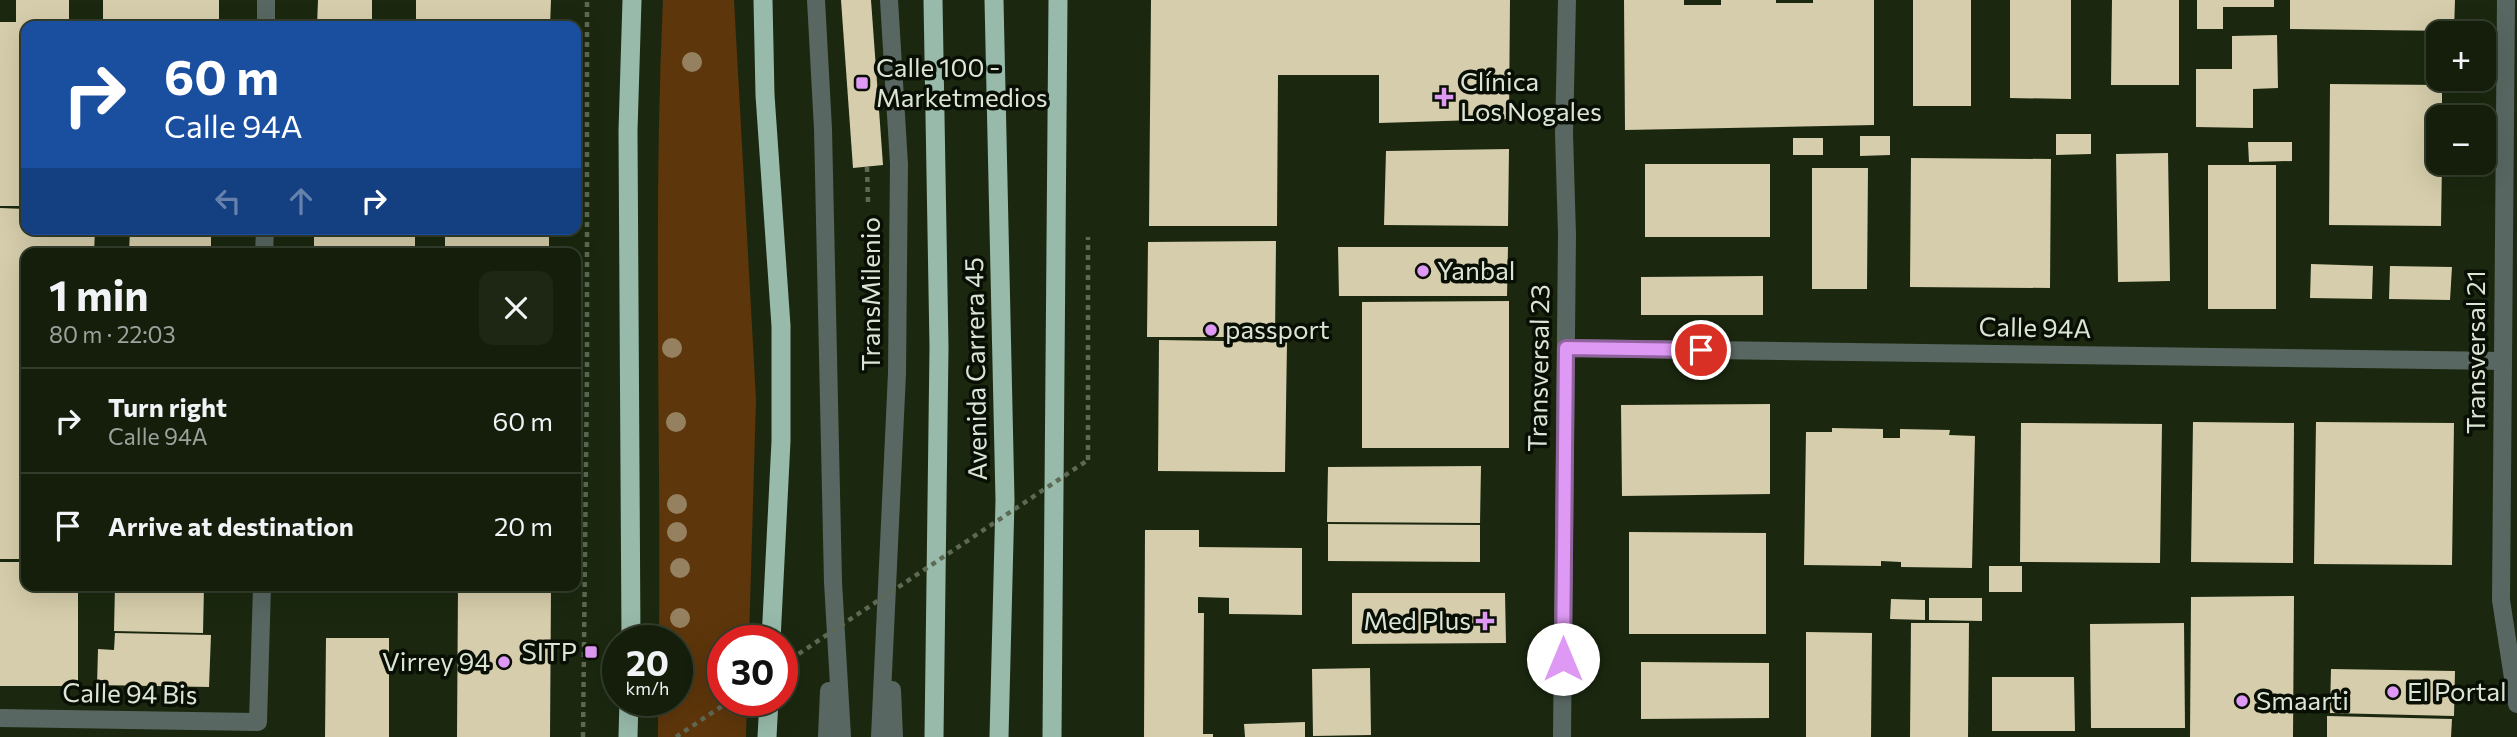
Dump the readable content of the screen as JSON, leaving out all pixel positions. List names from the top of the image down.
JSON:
{
  "streets": {
    "highway": ["Avenida Carrera 45"],
    "street": [
      "TransMilenio",
      "Calle 94A",
      "Transversal 21",
      "Transversal 23",
      "Calle 94 Bis"
    ]
  },
  "crossings": [
    ["Calle 94A", "Transversal 21"],
    ["Calle 94A", "Transversal 23"]
  ],
  "places": {
    "transit": ["Calle 100 - Marketmedios", "SITP"],
    "health": ["Clínica Los Nogales", "Med Plus"],
    "other": [
      "Yanbal",
      "passport",
      "Virrey 94",
      "El Portal",
      "Smaarti"
    ]
  },
  "page": {
    "map_buttons": ["+", "−"],
    "turn": ["60 m", "Calle 94A"],
    "heading": ["1 min", "80 m · 22:03"],
    "list": [
      {
        "name": "Turn right",
        "note": "Calle 94A",
        "value": "60 m"
      },
      {
        "name": "Arrive at destination",
        "value": "20 m"
      }
    ],
    "speed": "20 km/h",
    "limit": "30"
  }
}
